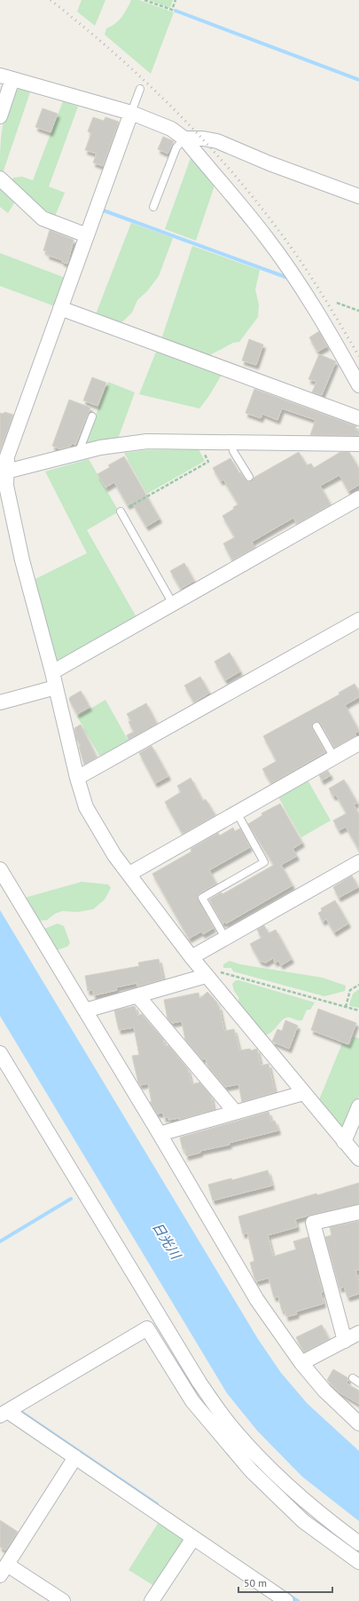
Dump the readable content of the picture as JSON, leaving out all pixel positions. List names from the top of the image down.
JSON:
{
  "water": ["日光川"],
  "scale_bar": "50 m"
}
